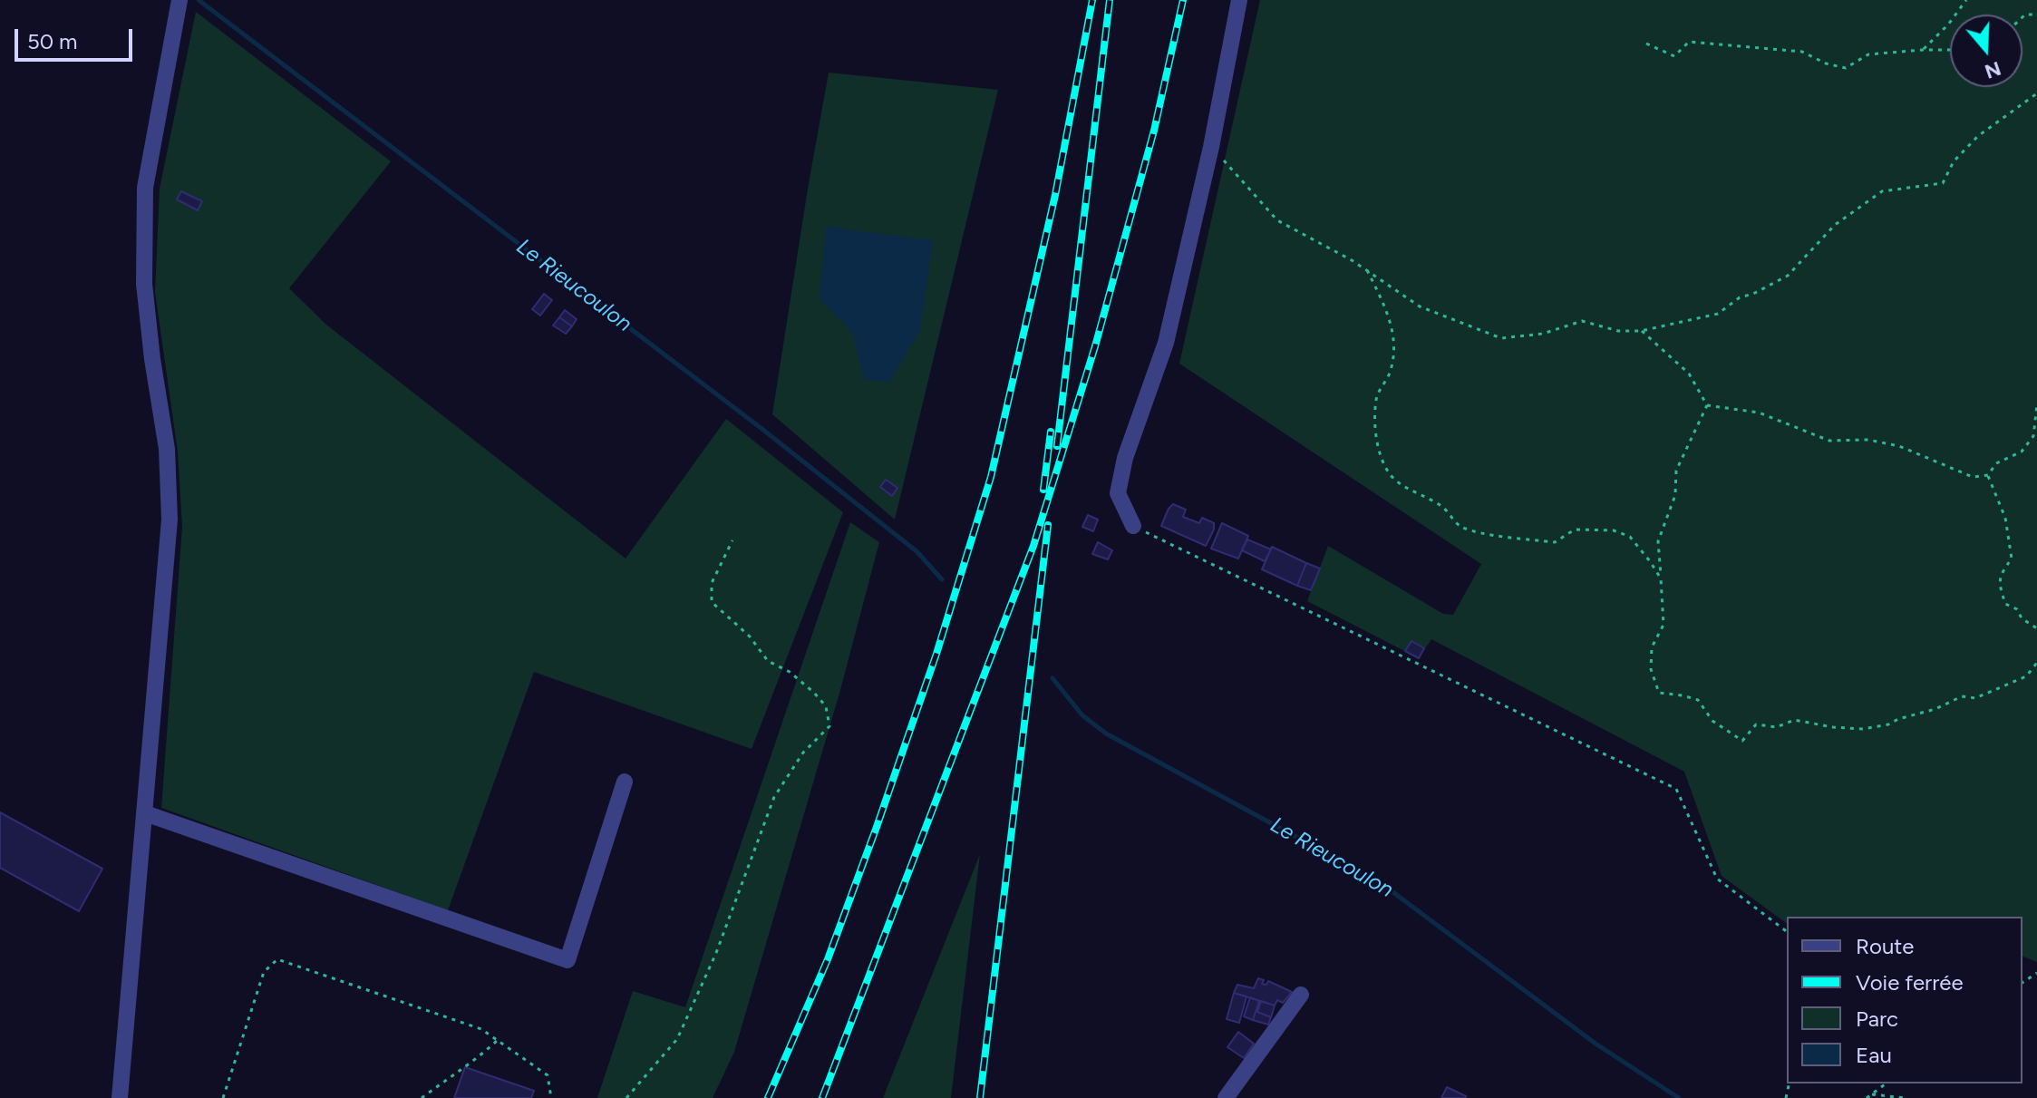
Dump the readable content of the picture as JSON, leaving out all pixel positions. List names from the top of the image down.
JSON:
{
  "water": ["Le Rieucoulon"],
  "legend": [
    "Route",
    "Voie ferrée",
    "Parc",
    "Eau"
  ],
  "scale_bar": "50 m",
  "north": "bottom"
}
